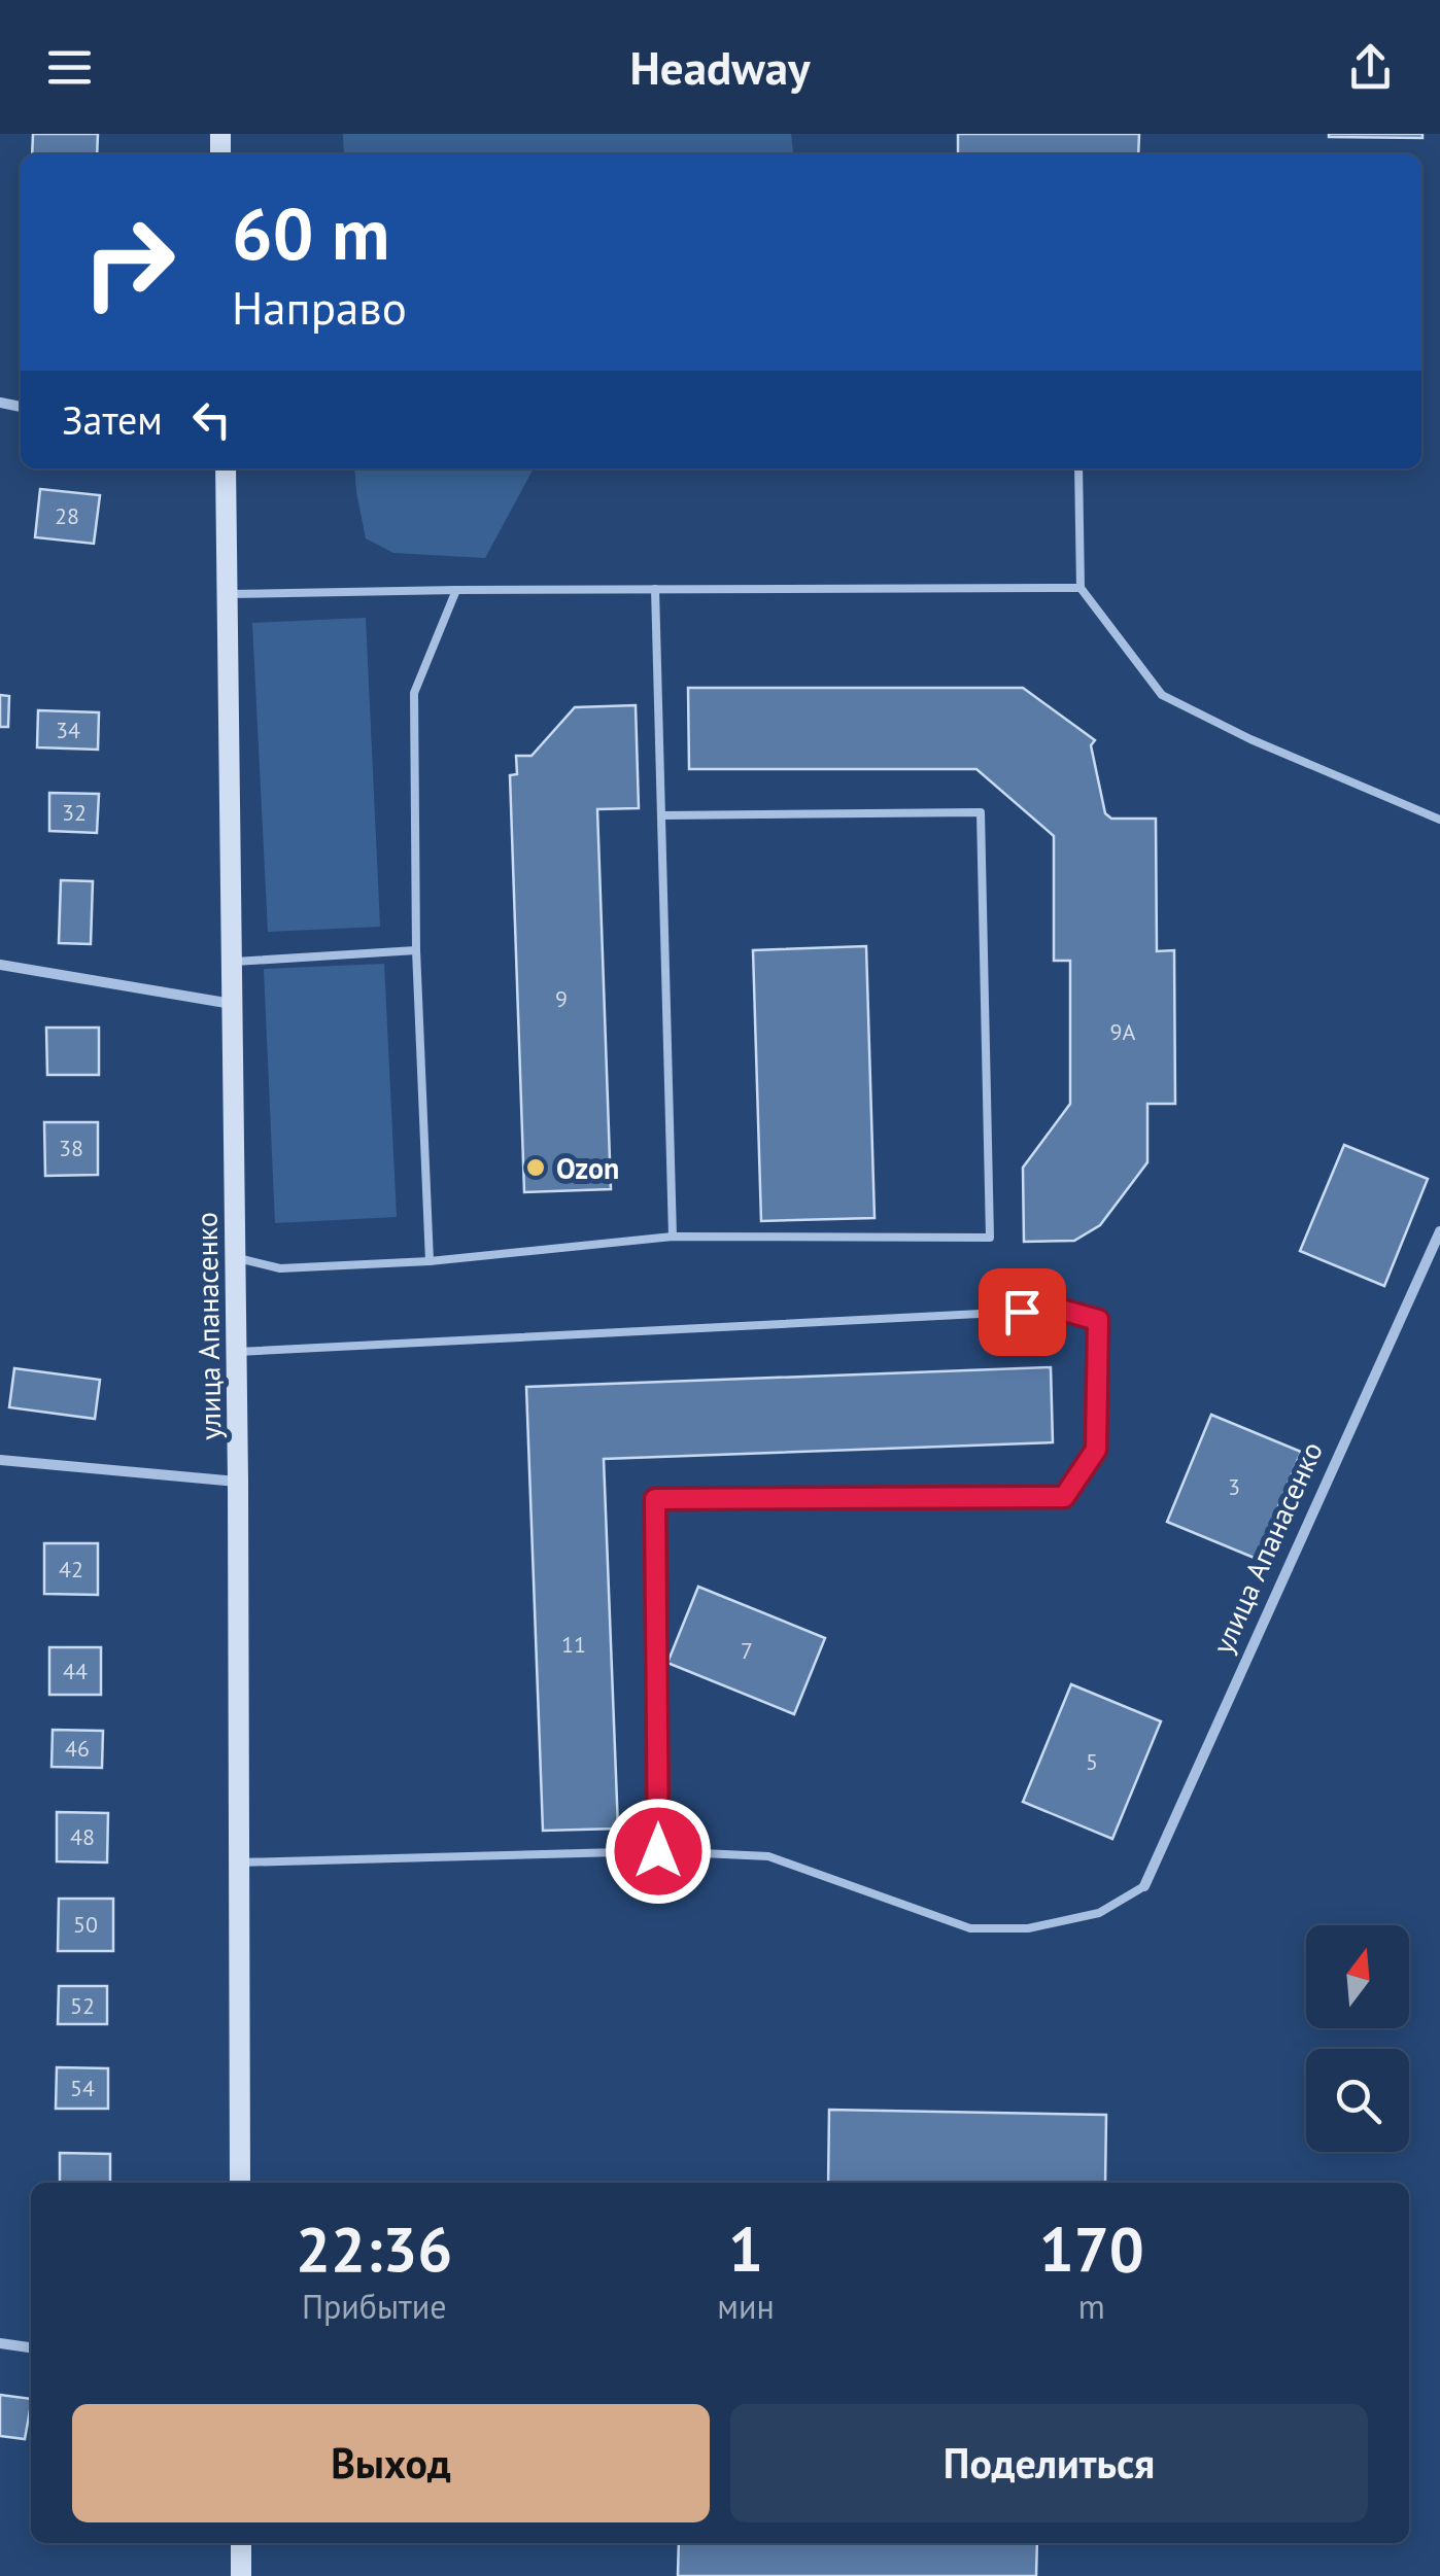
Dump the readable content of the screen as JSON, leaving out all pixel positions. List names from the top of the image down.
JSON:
{
  "streets": {
    "main road": ["улица Апанасенко"]
  },
  "places": ["Ozon"],
  "house_numbers": [
    "28",
    "34",
    "32",
    "9",
    "9А",
    "38",
    "3",
    "42",
    "11",
    "7",
    "44",
    "46",
    "5",
    "48",
    "50",
    "52",
    "54"
  ],
  "north": "top",
  "page": {
    "header": "Headway",
    "turn": ["60 m", "Направо"],
    "then": "Затем",
    "eta": [
      "22:36",
      "Прибытие",
      "1",
      "мин",
      "170",
      "m"
    ],
    "buttons": ["Выход", "Поделиться"]
  }
}
